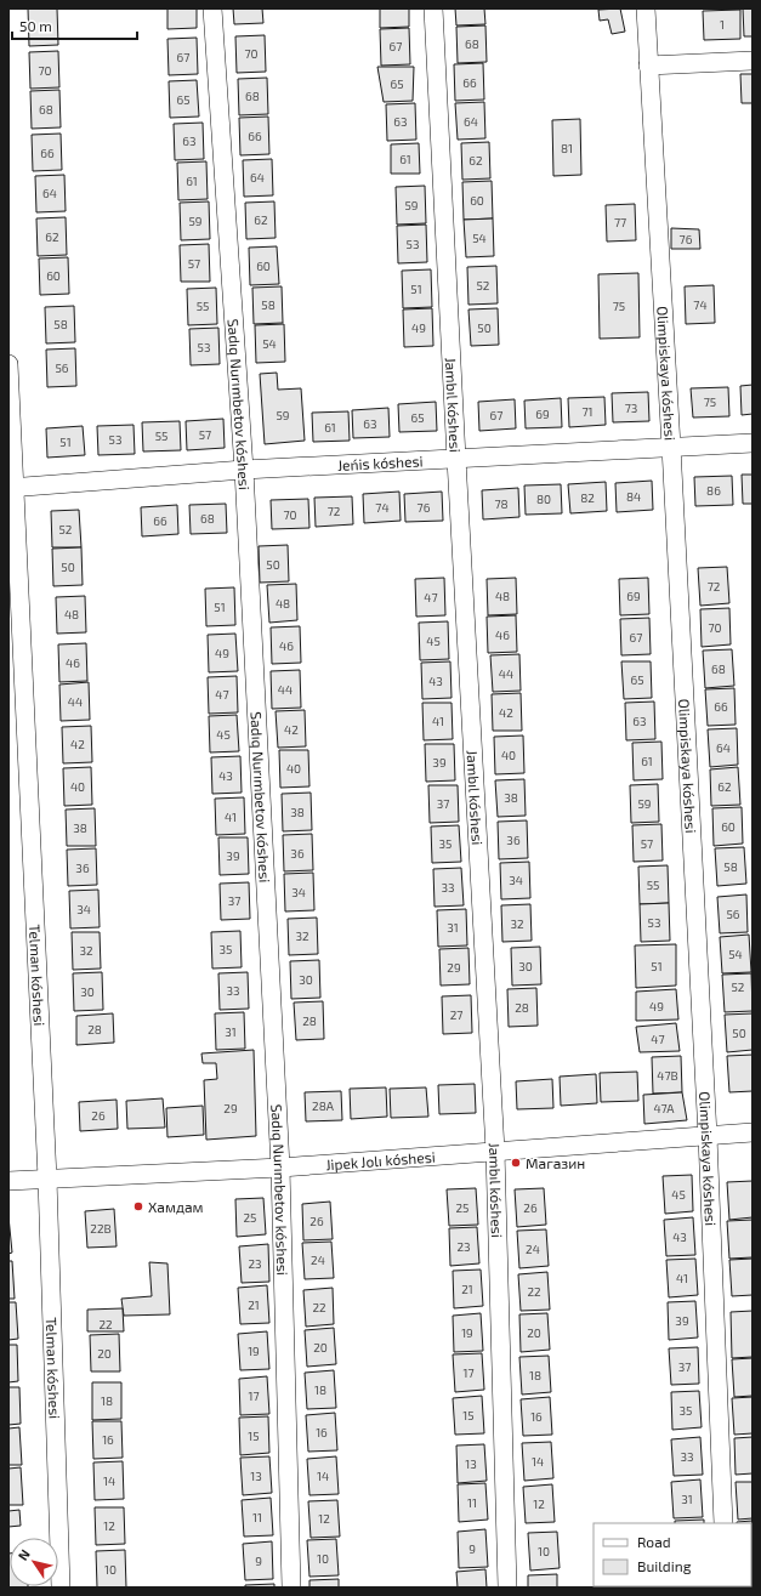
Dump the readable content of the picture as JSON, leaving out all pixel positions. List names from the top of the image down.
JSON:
{
  "streets": {
    "street": [
      "Olimpiskaya kóshesi",
      "Sadıq Nurımbetov kóshesi",
      "Jambıl kóshesi",
      "Jeńis kóshesi",
      "Telman kóshesi",
      "Jipek Jolı kóshesi"
    ]
  },
  "crossings": [
    ["Olimpiskaya kóshesi", "Jeńis kóshesi"],
    ["Olimpiskaya kóshesi", "Jipek Jolı kóshesi"],
    ["Sadıq Nurımbetov kóshesi", "Jeńis kóshesi"],
    ["Sadıq Nurımbetov kóshesi", "Jipek Jolı kóshesi"],
    ["Jambıl kóshesi", "Jeńis kóshesi"],
    ["Jambıl kóshesi", "Jipek Jolı kóshesi"],
    ["Jeńis kóshesi", "Telman kóshesi"],
    ["Telman kóshesi", "Jipek Jolı kóshesi"]
  ],
  "places": ["Магазин", "Хамдам"],
  "house_numbers": [
    "1",
    "68",
    "67",
    "70",
    "67",
    "70",
    "66",
    "65",
    "68",
    "65",
    "68",
    "63",
    "64",
    "66",
    "63",
    "81",
    "66",
    "61",
    "62",
    "64",
    "61",
    "64",
    "60",
    "59",
    "62",
    "59",
    "77",
    "62",
    "54",
    "76",
    "53",
    "57",
    "60",
    "60",
    "52",
    "51",
    "58",
    "74",
    "55",
    "75",
    "58",
    "49",
    "50",
    "54",
    "53",
    "56",
    "75",
    "73",
    "71",
    "69",
    "59",
    "67",
    "65",
    "63",
    "61",
    "57",
    "55",
    "53",
    "51",
    "86",
    "84",
    "82",
    "80",
    "78",
    "74",
    "76",
    "72",
    "70",
    "68",
    "66",
    "52",
    "50",
    "50",
    "72",
    "48",
    "69",
    "47",
    "48",
    "51",
    "48",
    "70",
    "46",
    "67",
    "45",
    "46",
    "49",
    "46",
    "68",
    "44",
    "65",
    "43",
    "44",
    "47",
    "44",
    "66",
    "42",
    "41",
    "63",
    "42",
    "45",
    "42",
    "64",
    "40",
    "61",
    "39",
    "40",
    "43",
    "40",
    "62",
    "38",
    "37",
    "59",
    "38",
    "41",
    "60",
    "38",
    "36",
    "35",
    "57",
    "36",
    "39",
    "58",
    "36",
    "34",
    "55",
    "33",
    "34",
    "37",
    "34",
    "56",
    "53",
    "32",
    "31",
    "32",
    "35",
    "32",
    "54",
    "30",
    "51",
    "29",
    "30",
    "52",
    "33",
    "30",
    "49",
    "28",
    "27",
    "28",
    "28",
    "31",
    "50",
    "47",
    "47B",
    "28A",
    "29",
    "47A",
    "26",
    "45",
    "25",
    "26",
    "25",
    "26",
    "22B",
    "43",
    "23",
    "24",
    "24",
    "23",
    "41",
    "21",
    "22",
    "21",
    "22",
    "39",
    "22",
    "19",
    "20",
    "20",
    "19",
    "20",
    "37",
    "17",
    "18",
    "18",
    "17",
    "18",
    "35",
    "15",
    "16",
    "16",
    "15",
    "16",
    "33",
    "14",
    "13",
    "13",
    "14",
    "14",
    "31",
    "11",
    "12",
    "11",
    "12",
    "12",
    "9",
    "10",
    "10",
    "9",
    "10"
  ],
  "legend": ["Road", "Building"],
  "scale_bar": "50 m",
  "north": "top left"
}
